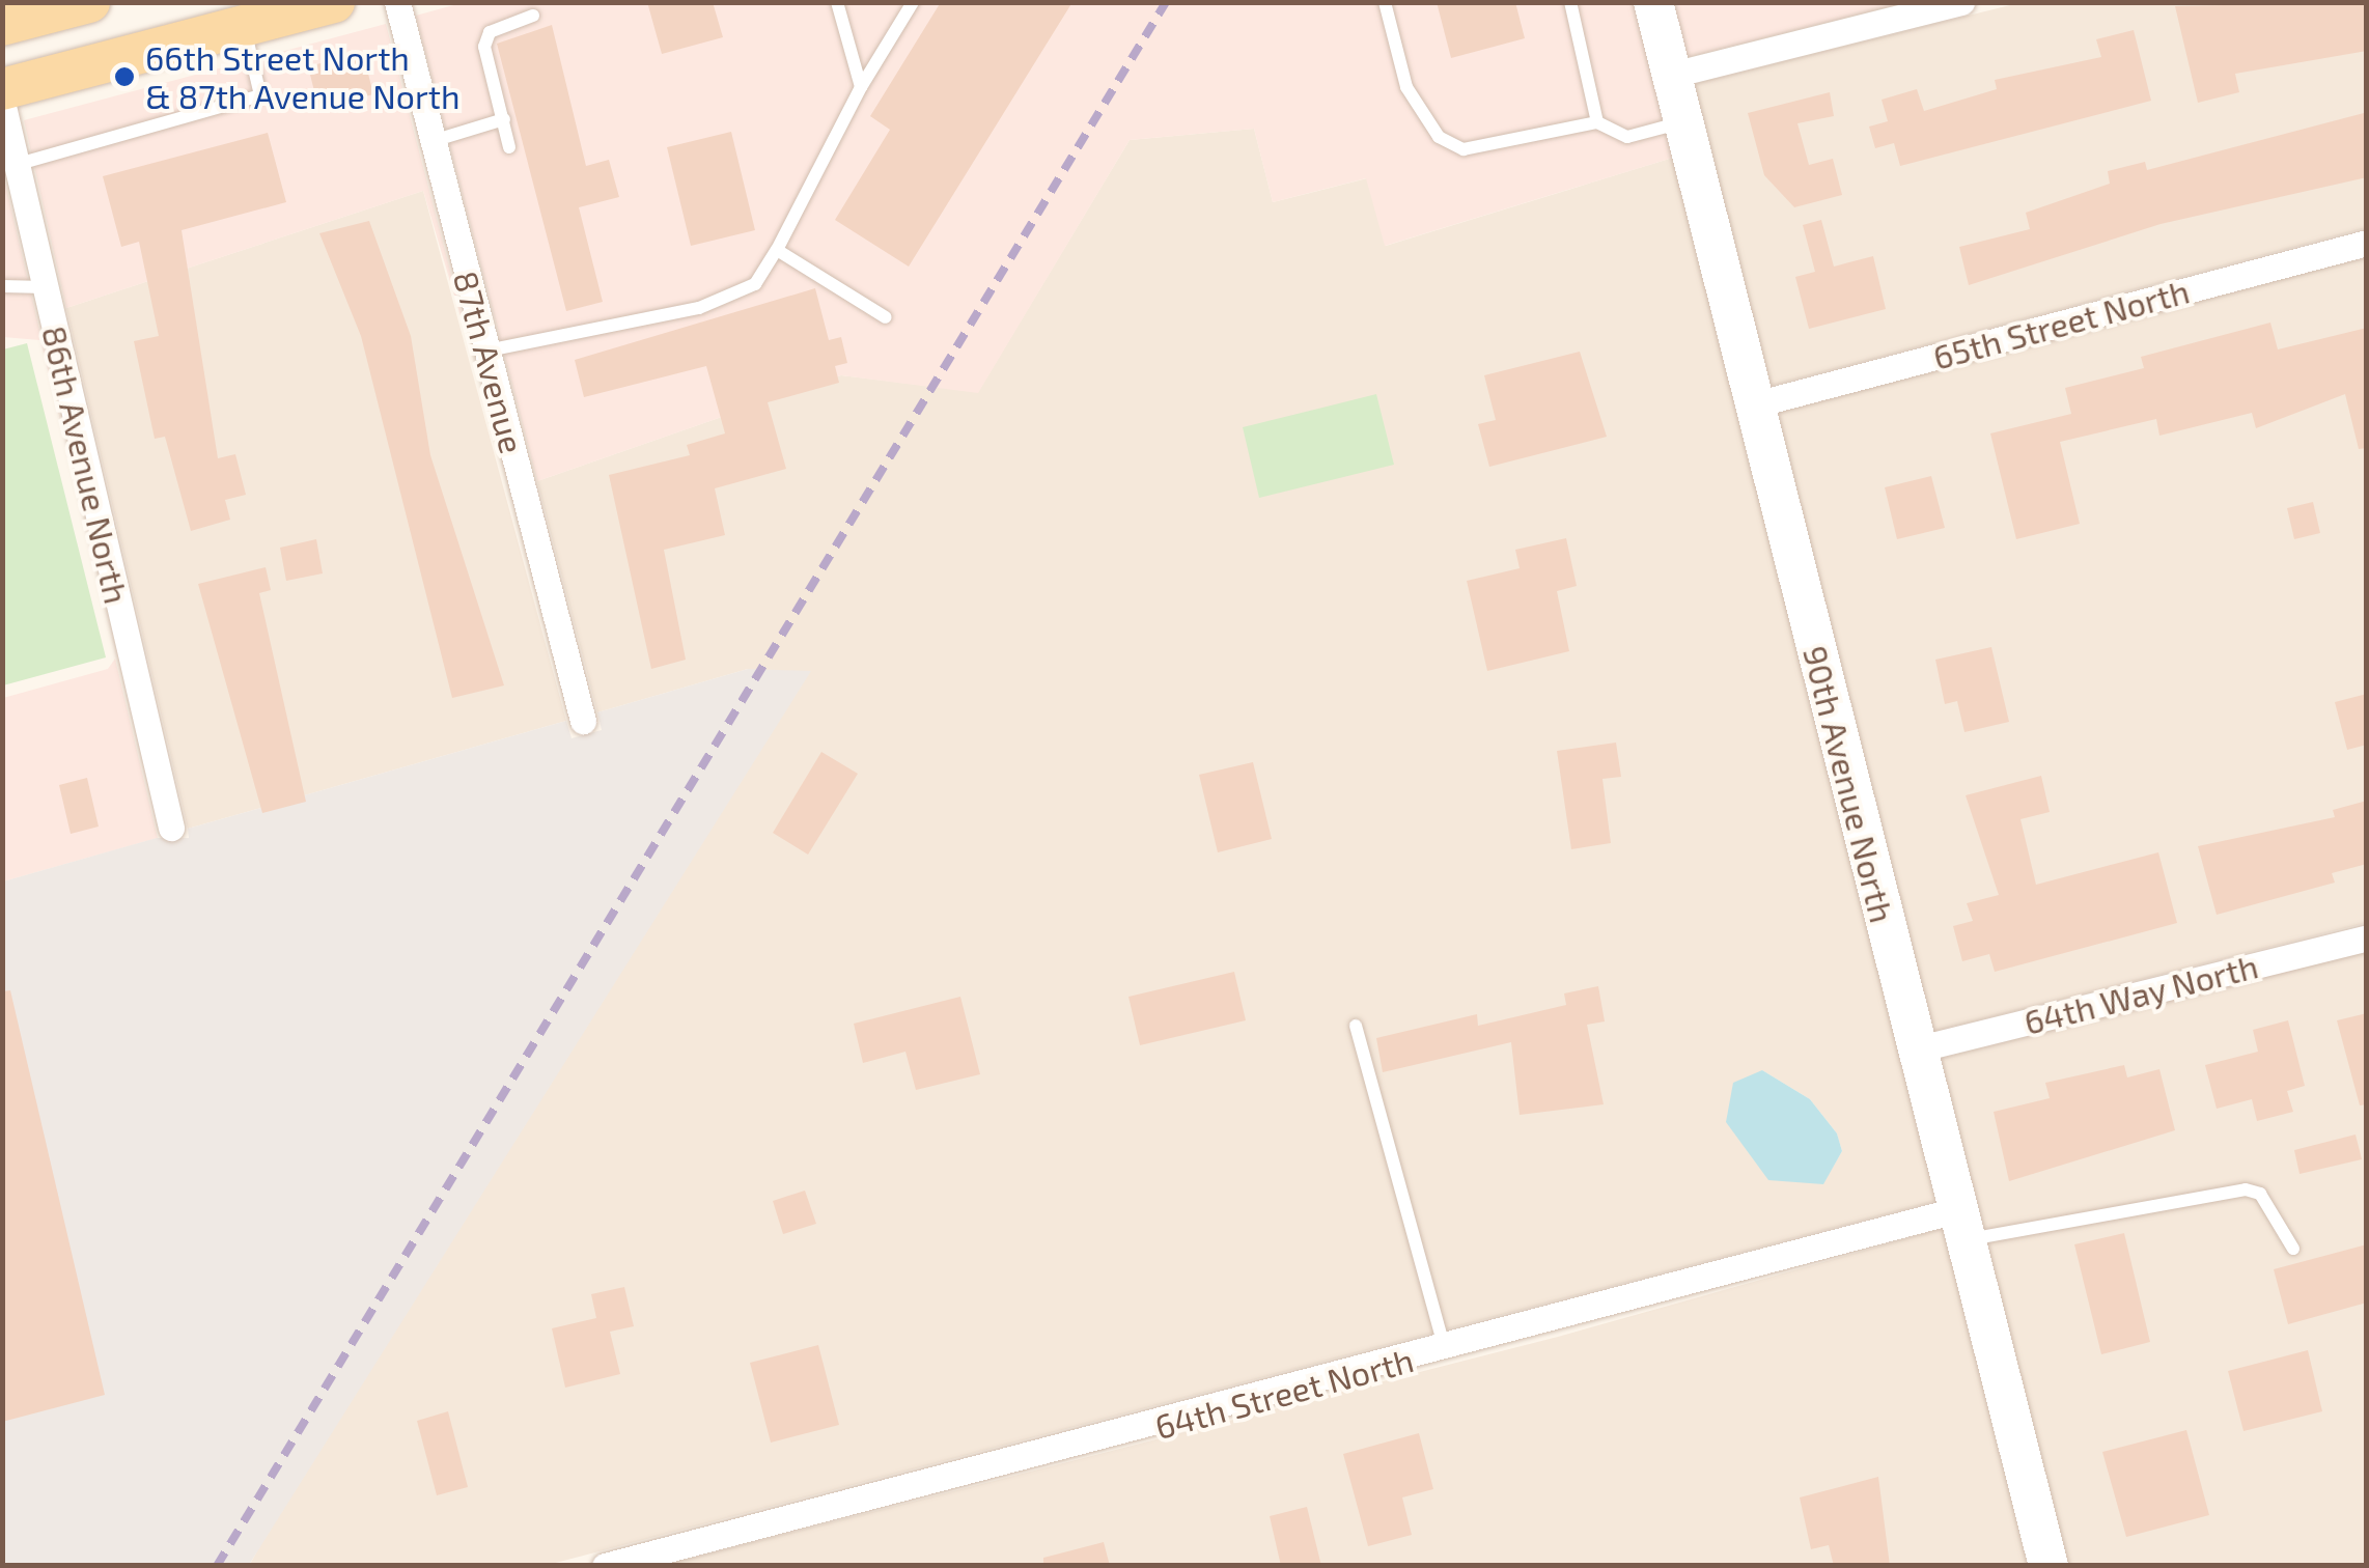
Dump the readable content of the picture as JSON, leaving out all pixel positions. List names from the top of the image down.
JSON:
{
  "streets": {
    "street": [
      "65th Street North",
      "87th Avenue",
      "86th Avenue North",
      "90th Avenue North",
      "64th Way North",
      "64th Street North"
    ]
  },
  "crossings": [
    ["65th Street North", "90th Avenue North"],
    ["90th Avenue North", "64th Way North"],
    ["90th Avenue North", "64th Street North"]
  ],
  "places": ["66th Street North & 87th Avenue North"]
}
